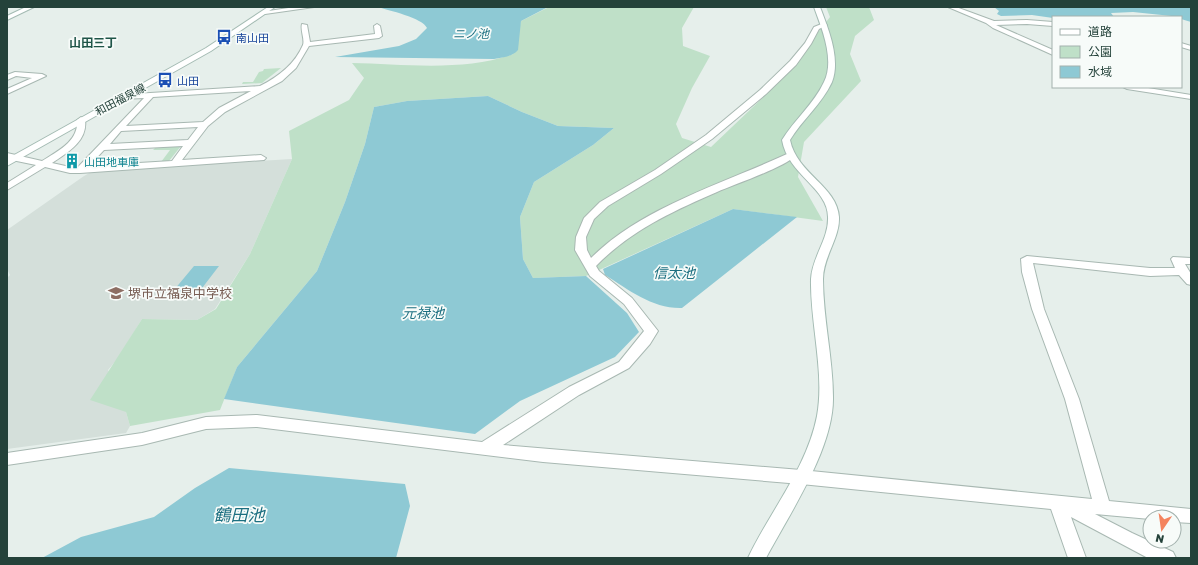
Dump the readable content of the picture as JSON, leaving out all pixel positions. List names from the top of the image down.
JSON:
{
  "streets": {
    "street": ["和田福泉線"]
  },
  "districts": ["山田三丁"],
  "water": [
    "ニノ池",
    "信太池",
    "元禄池",
    "鶴田池"
  ],
  "places": {
    "bus stop": ["南山田", "山田"],
    "building": ["山田地車庫"],
    "school or university": ["堺市立福泉中学校"]
  },
  "legend": ["道路", "公園", "水域"],
  "north": "bottom"
}
